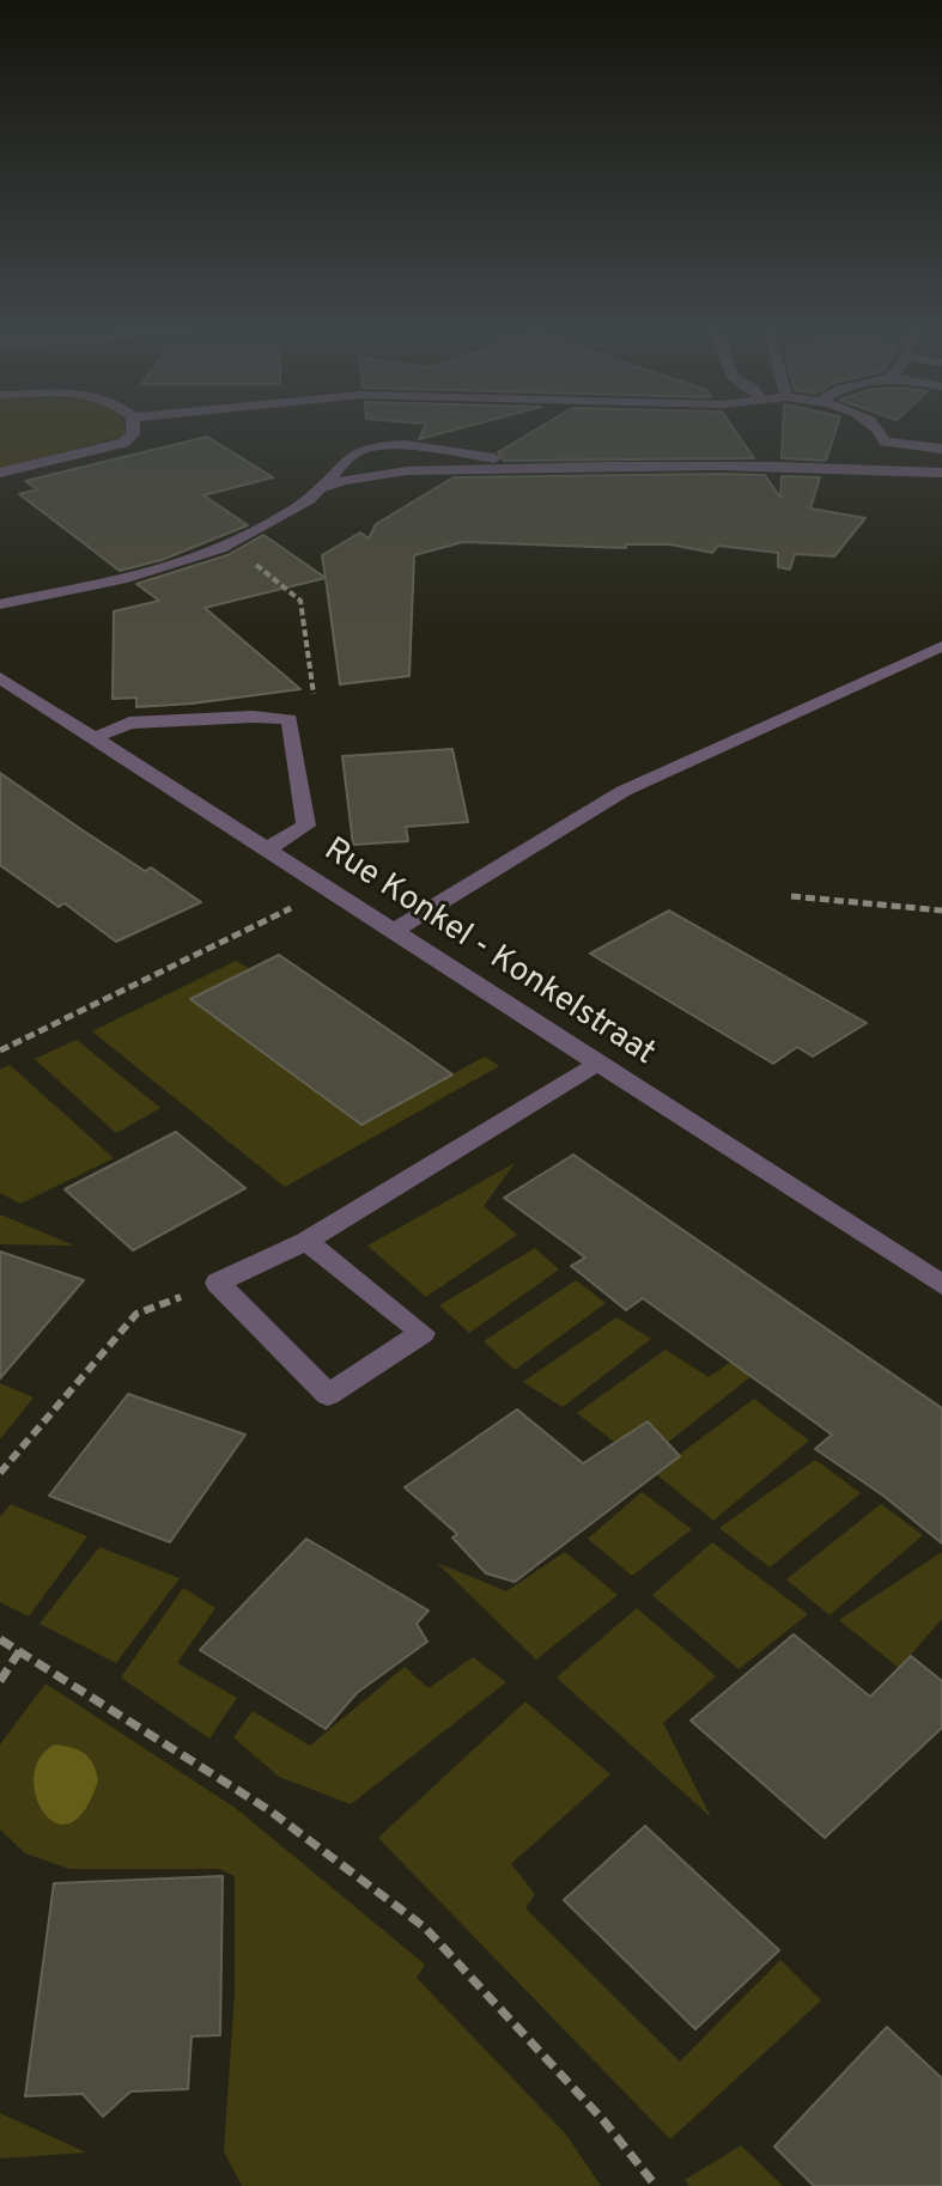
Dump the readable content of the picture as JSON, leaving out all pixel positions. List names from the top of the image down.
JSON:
{
  "streets": {
    "street": ["Rue Konkel - Konkelstraat"]
  }
}
